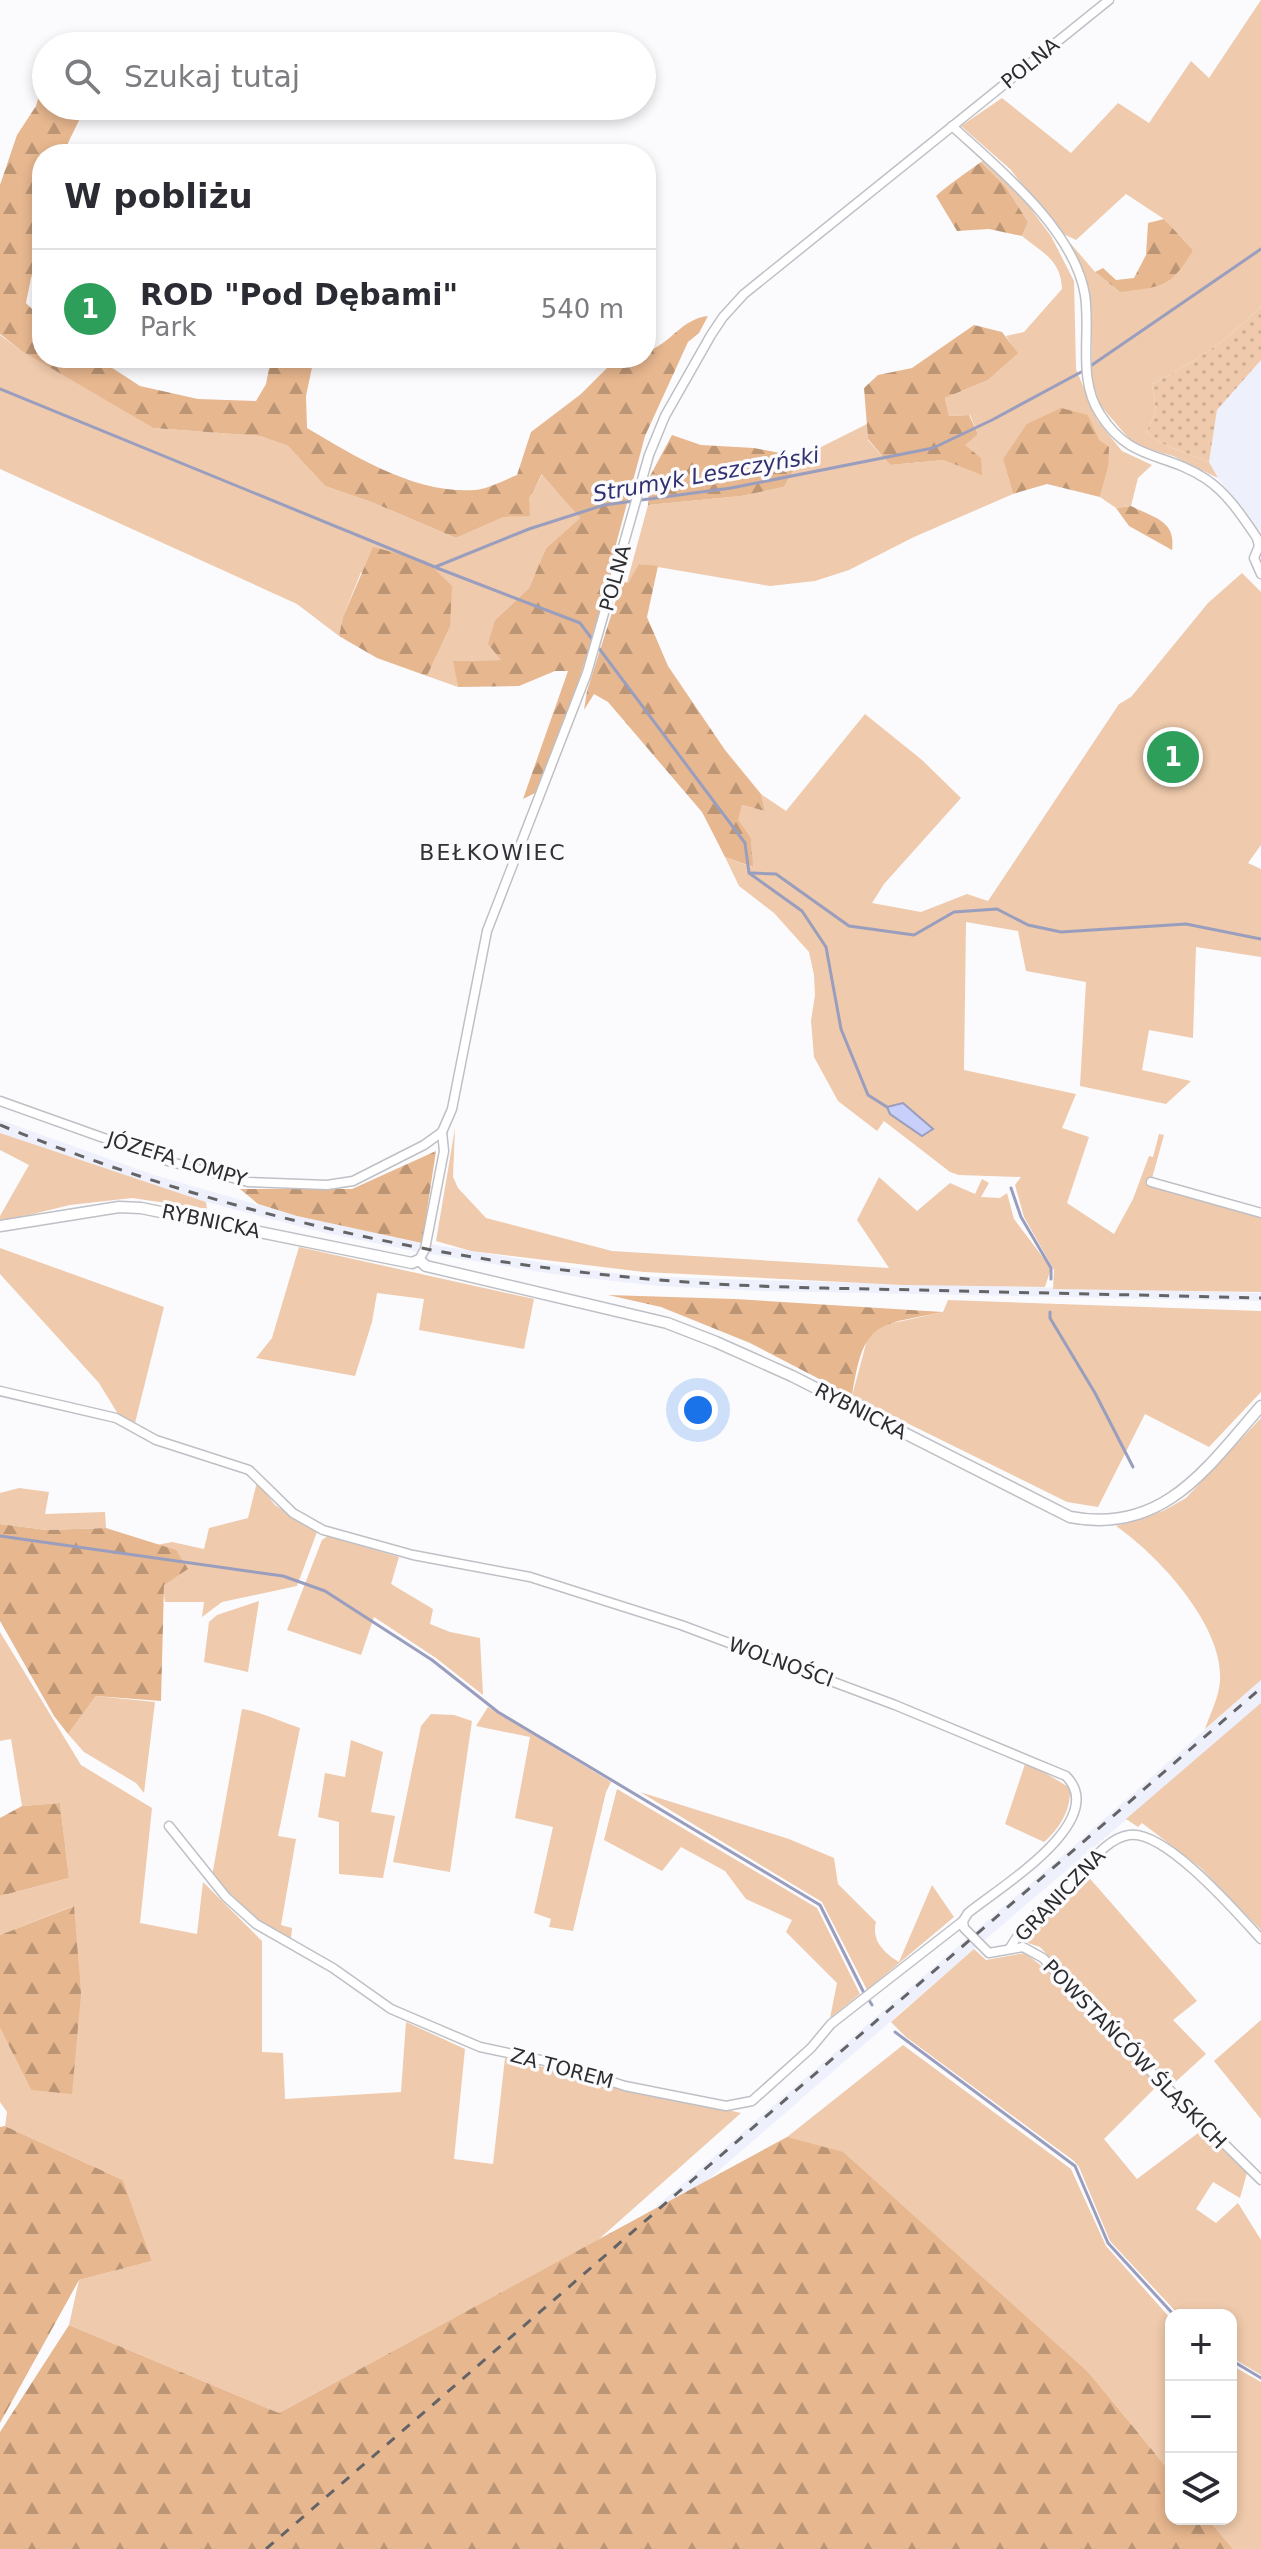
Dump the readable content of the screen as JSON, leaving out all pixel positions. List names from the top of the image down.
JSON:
{
  "streets": {
    "street": [
      "POLNA",
      "JÓZEFA LOMPY",
      "RYBNICKA",
      "WOLNOŚCI",
      "GRANICZNA",
      "POWSTAŃCÓW ŚLĄSKICH",
      "ZA TOREM"
    ]
  },
  "crossings": [
    ["POLNA", "JÓZEFA LOMPY"],
    ["WOLNOŚCI", "POWSTAŃCÓW ŚLĄSKICH"],
    ["WOLNOŚCI", "ZA TOREM"],
    ["GRANICZNA", "POWSTAŃCÓW ŚLĄSKICH"],
    ["POWSTAŃCÓW ŚLĄSKICH", "ZA TOREM"]
  ],
  "districts": ["BEŁKOWIEC"],
  "water": ["Strumyk Leszczyński"],
  "page": {
    "search": "Szukaj tutaj",
    "heading": "W pobliżu",
    "list": [
      {
        "mark": "1",
        "name": "ROD \"Pod Dębami\"",
        "note": "Park",
        "value": "540 m"
      }
    ],
    "pins": "1",
    "map_buttons": ["+", "−"]
  }
}
